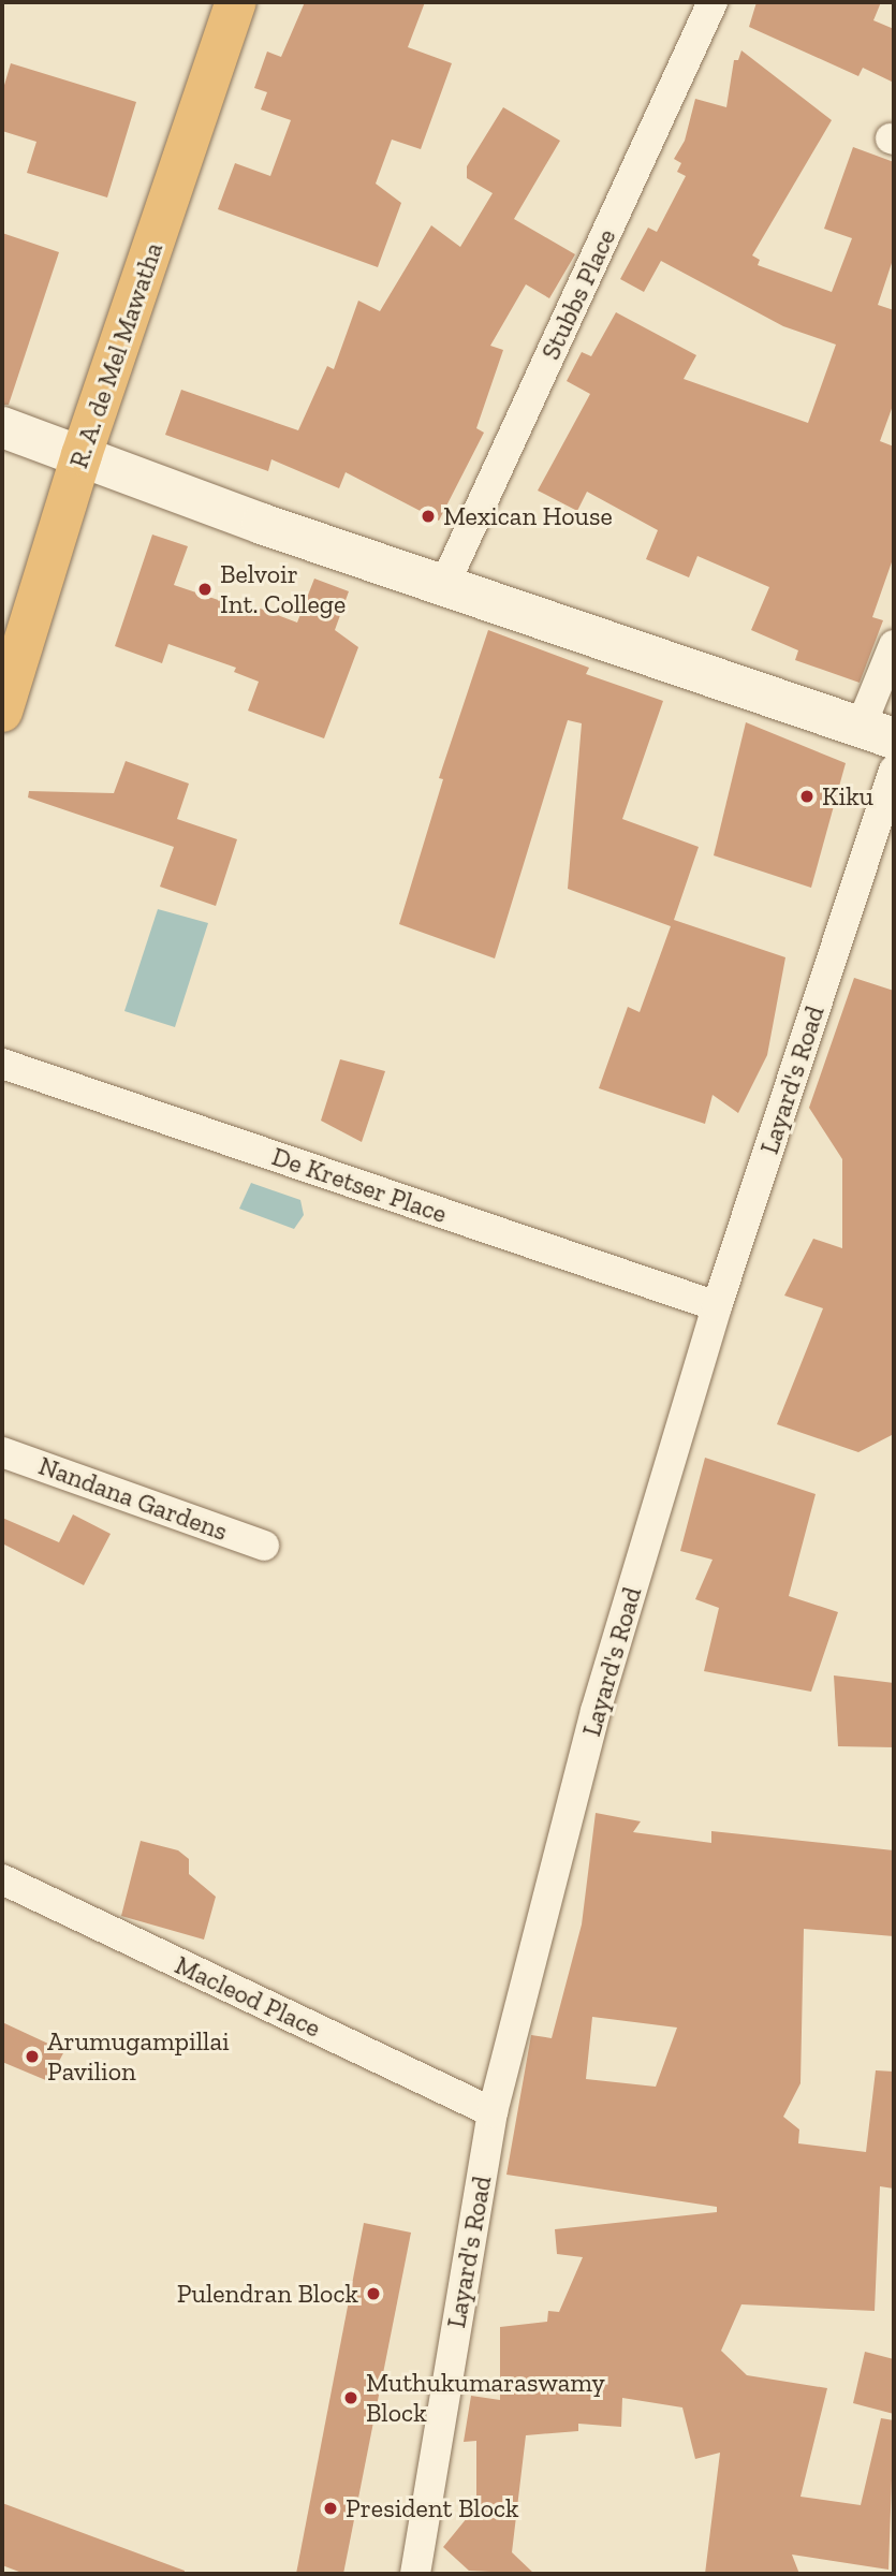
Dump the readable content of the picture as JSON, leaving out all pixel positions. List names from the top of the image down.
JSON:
{
  "streets": {
    "highway": ["R. A. de Mel Mawatha"],
    "street": [
      "Stubbs Place",
      "Layard's Road",
      "De Kretser Place",
      "Nandana Gardens",
      "Macleod Place"
    ]
  },
  "crossings": [
    ["Layard's Road", "De Kretser Place"],
    ["Layard's Road", "Macleod Place"]
  ],
  "places": [
    "Mexican House",
    "Belvoir Int. College",
    "Kiku",
    "Arumugampillai Pavilion",
    "Pulendran Block",
    "Muthukumaraswamy Block",
    "President Block"
  ]
}
